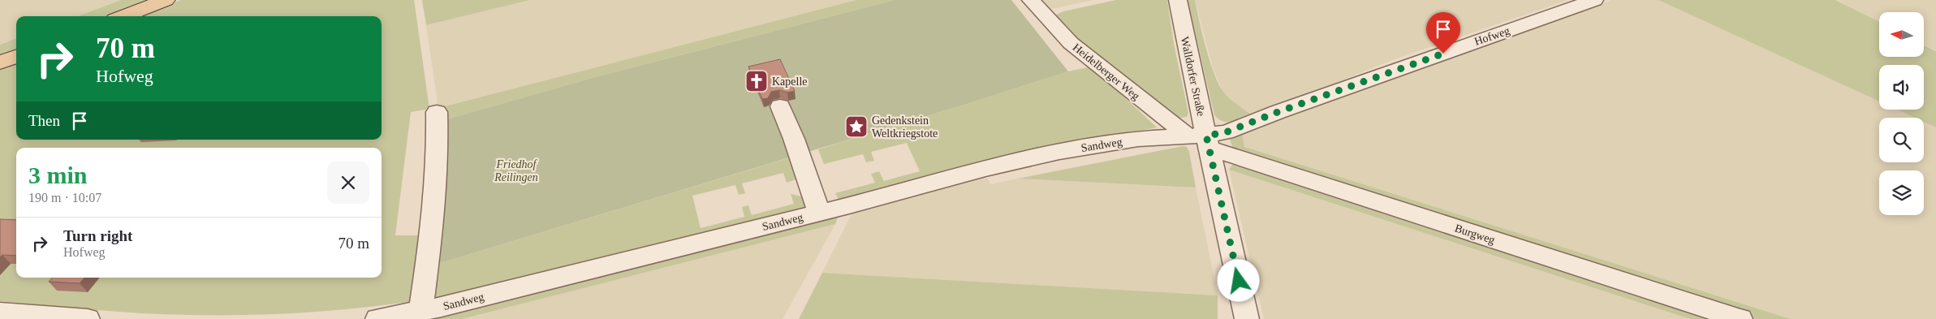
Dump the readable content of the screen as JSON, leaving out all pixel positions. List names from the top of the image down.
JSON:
{
  "streets": {
    "street": [
      "Hofweg",
      "Heidelberger Weg",
      "Walldorfer Straße",
      "Sandweg",
      "Burgweg"
    ]
  },
  "crossings": [
    ["Hofweg", "Heidelberger Weg"],
    ["Hofweg", "Walldorfer Straße"],
    ["Hofweg", "Sandweg"],
    ["Hofweg", "Burgweg"],
    ["Heidelberger Weg", "Walldorfer Straße"],
    ["Heidelberger Weg", "Sandweg"],
    ["Heidelberger Weg", "Burgweg"],
    ["Walldorfer Straße", "Sandweg"],
    ["Walldorfer Straße", "Burgweg"],
    ["Sandweg", "Burgweg"]
  ],
  "parks": ["Friedhof Reilingen"],
  "places": {
    "church": ["Kapelle"],
    "place": ["Gedenkstein Weltkriegstote"]
  },
  "north": "left",
  "page": {
    "turn": ["70 m", "Hofweg"],
    "then": "Then",
    "heading": ["3 min", "190 m · 10:07"],
    "list": [
      {
        "name": "Turn right",
        "note": "Hofweg",
        "value": "70 m"
      }
    ]
  }
}
